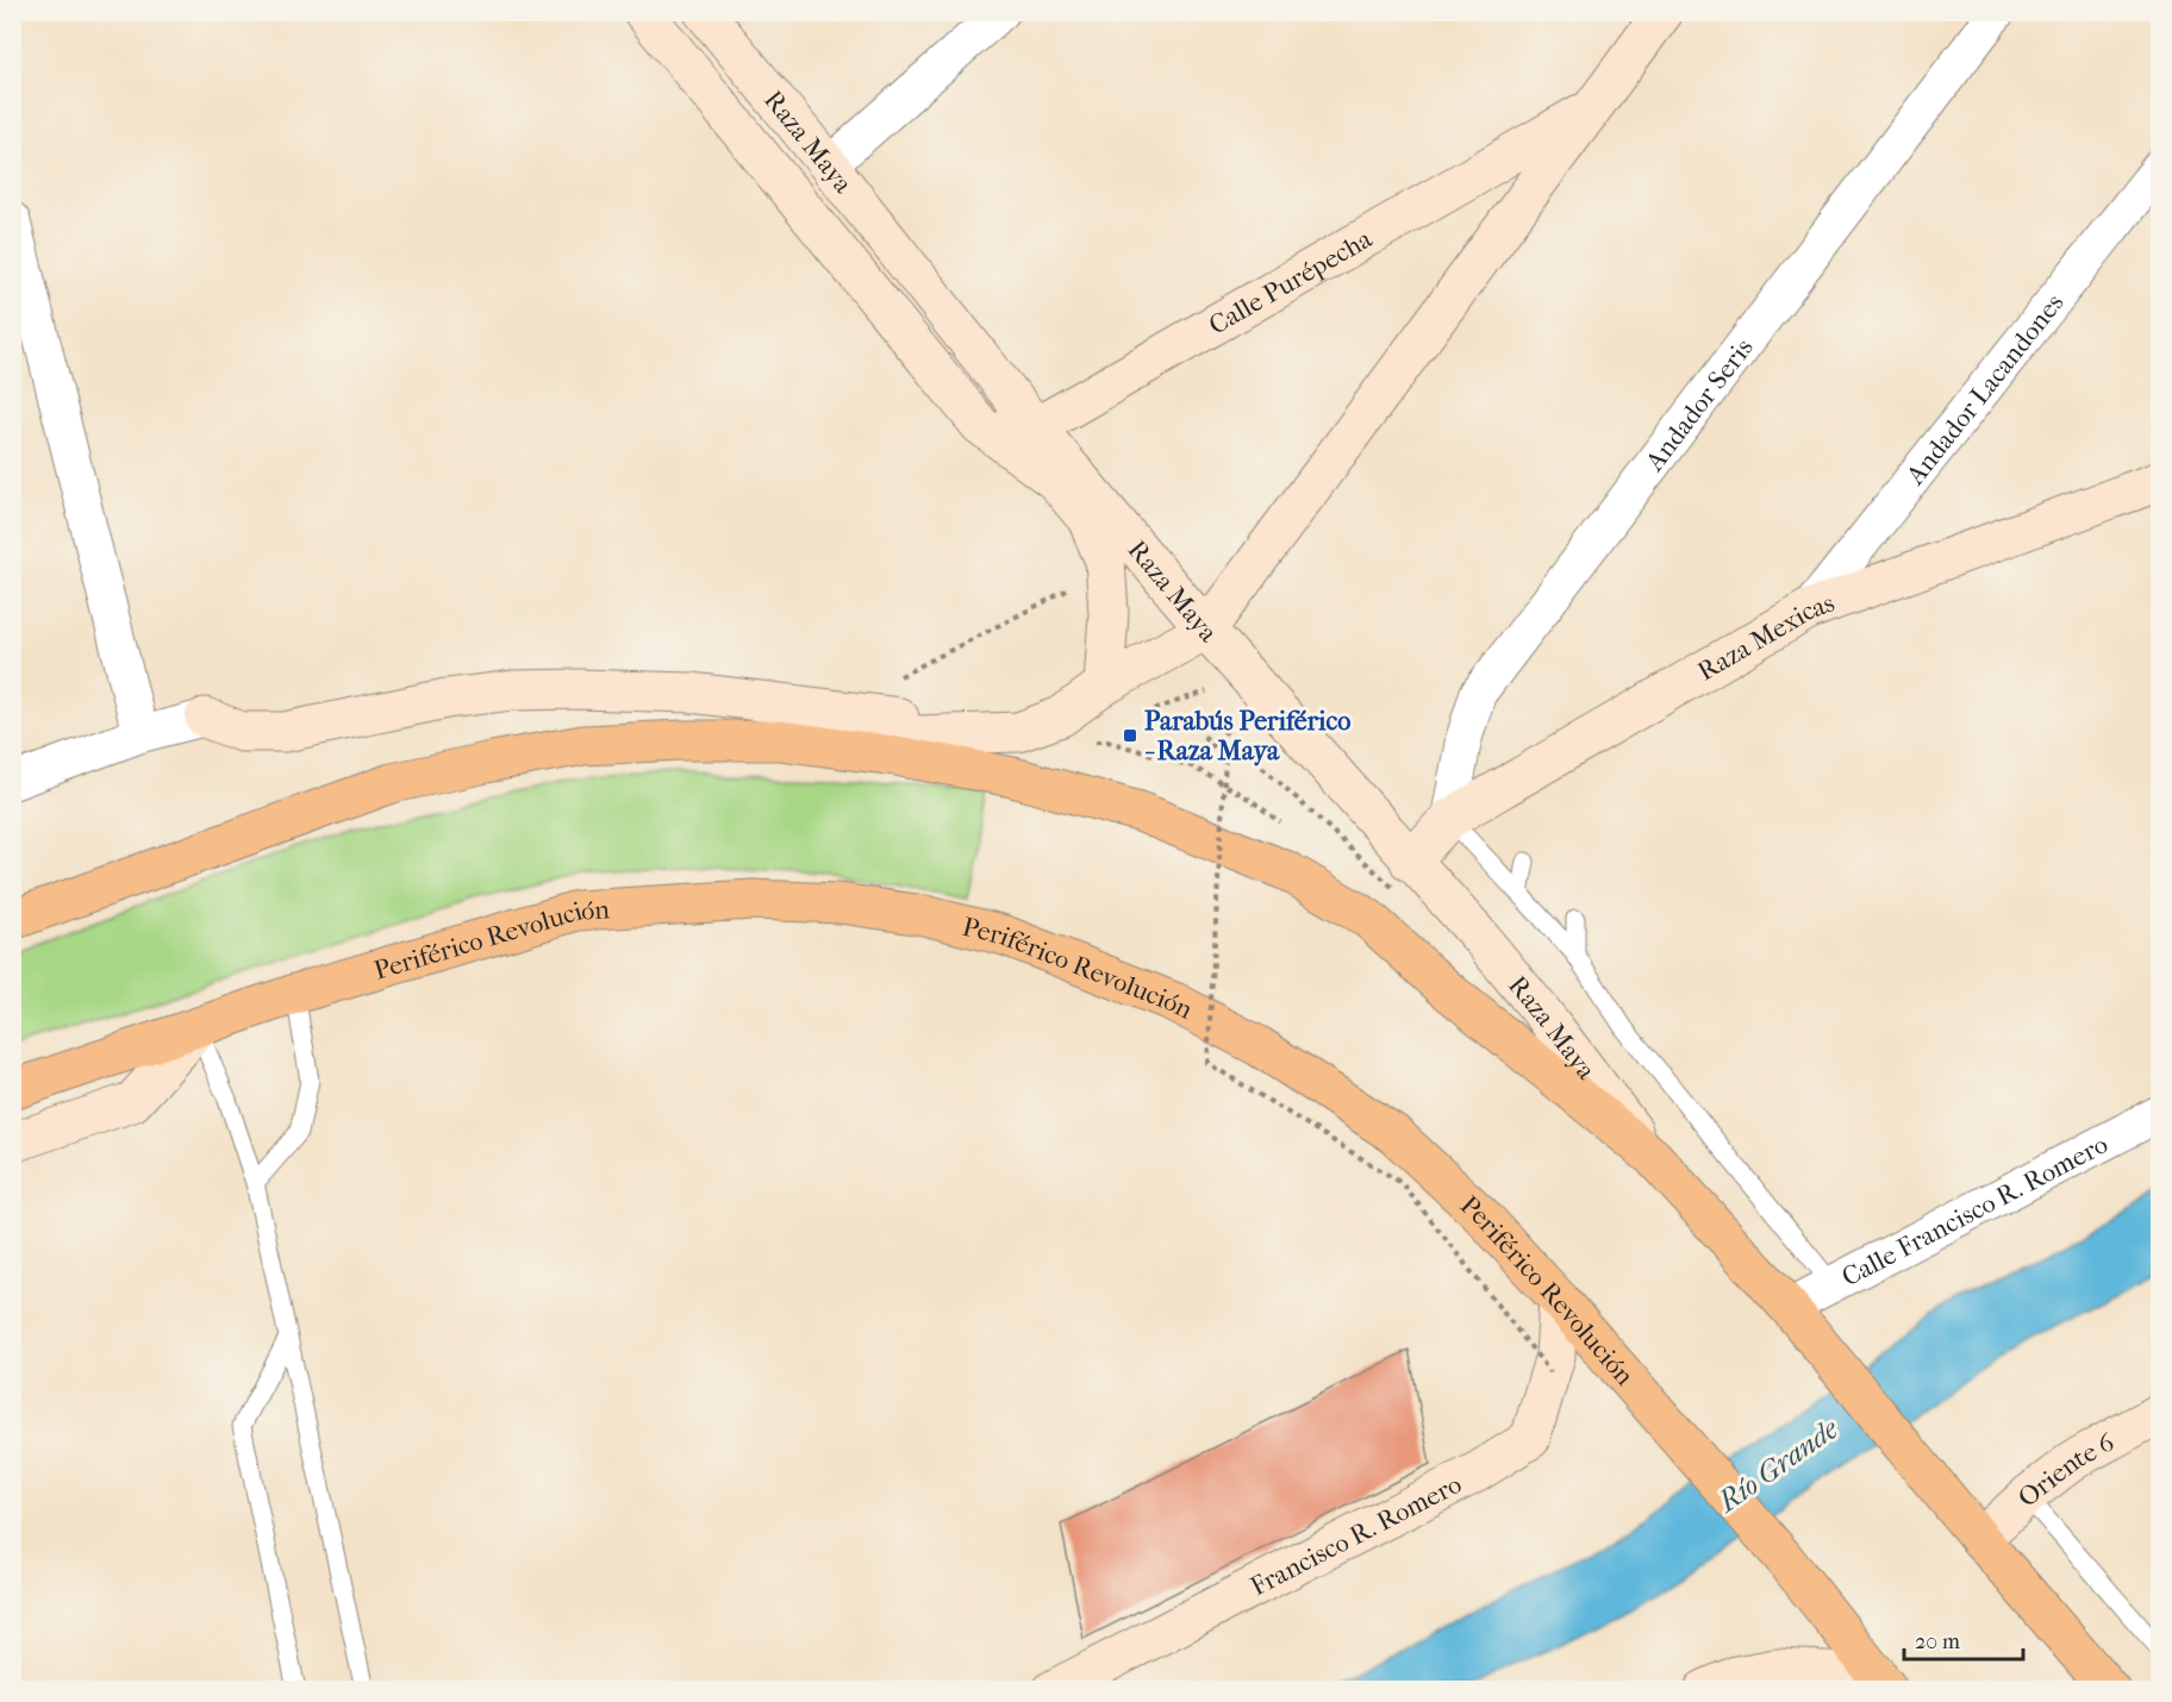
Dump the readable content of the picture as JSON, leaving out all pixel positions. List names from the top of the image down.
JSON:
{
  "streets": {
    "highway": ["Periférico Revolución"],
    "street": [
      "Raza Maya",
      "Calle Purépecha",
      "Andador Lacandones",
      "Andador Seris",
      "Raza Mexicas",
      "Calle Francisco R. Romero",
      "Oriente 6",
      "Francisco R. Romero"
    ]
  },
  "crossings": [
    ["Raza Maya", "Calle Purépecha"],
    ["Raza Maya", "Raza Mexicas"],
    ["Andador Lacandones", "Raza Mexicas"],
    ["Andador Seris", "Raza Mexicas"],
    ["Periférico Revolución", "Francisco R. Romero"]
  ],
  "water": ["Río Grande"],
  "places": {
    "transit": ["Parabús Periférico - Raza Maya"]
  },
  "scale_bar": "20 m"
}
